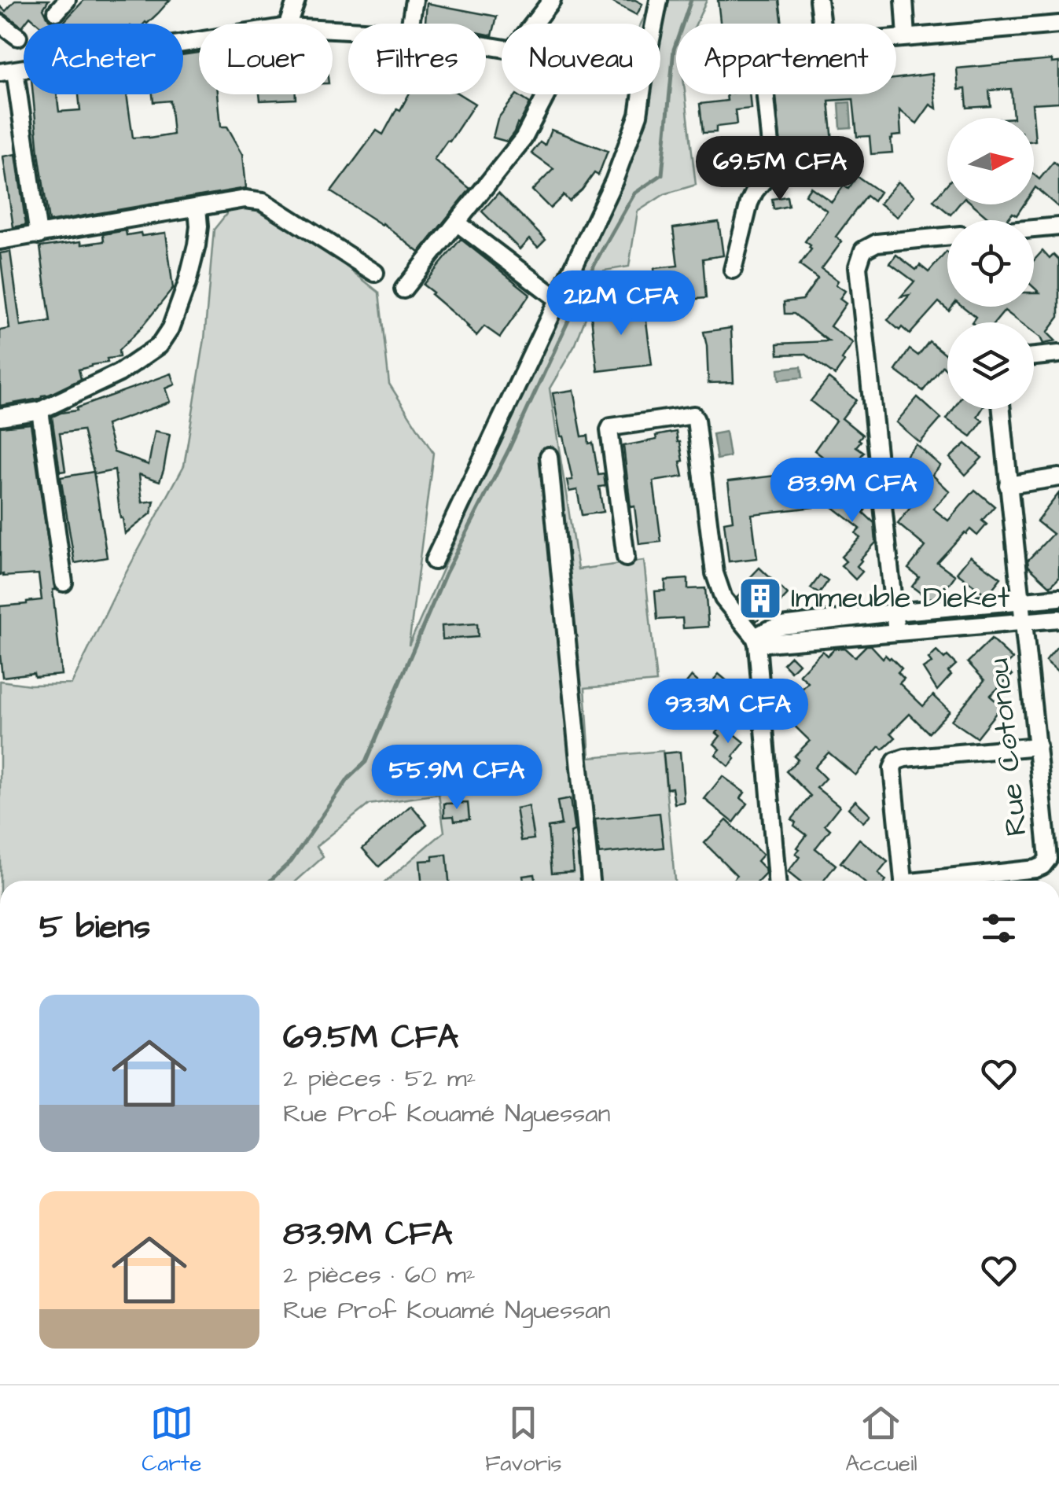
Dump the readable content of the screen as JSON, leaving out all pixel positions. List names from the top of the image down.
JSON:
{
  "streets": {
    "street": ["Rue Cotonou"]
  },
  "places": {
    "building": ["Immeuble Dieket"]
  },
  "north": "right",
  "page": {
    "chip": [
      "Acheter",
      "Louer",
      "Filtres",
      "Nouveau",
      "Appartement"
    ],
    "price": [
      "69.5M CFA",
      "212M CFA",
      "83.9M CFA",
      "93.3M CFA",
      "55.9M CFA"
    ],
    "heading": "5 biens",
    "list": [
      {
        "name": "69.5M CFA",
        "note": "2 pièces · 52 m² · Rue Prof Kouamé Nguessan"
      },
      {
        "name": "83.9M CFA",
        "note": "2 pièces · 60 m² · Rue Prof Kouamé Nguessan"
      }
    ],
    "tabs": ["Carte", "Favoris", "Accueil"]
  }
}
